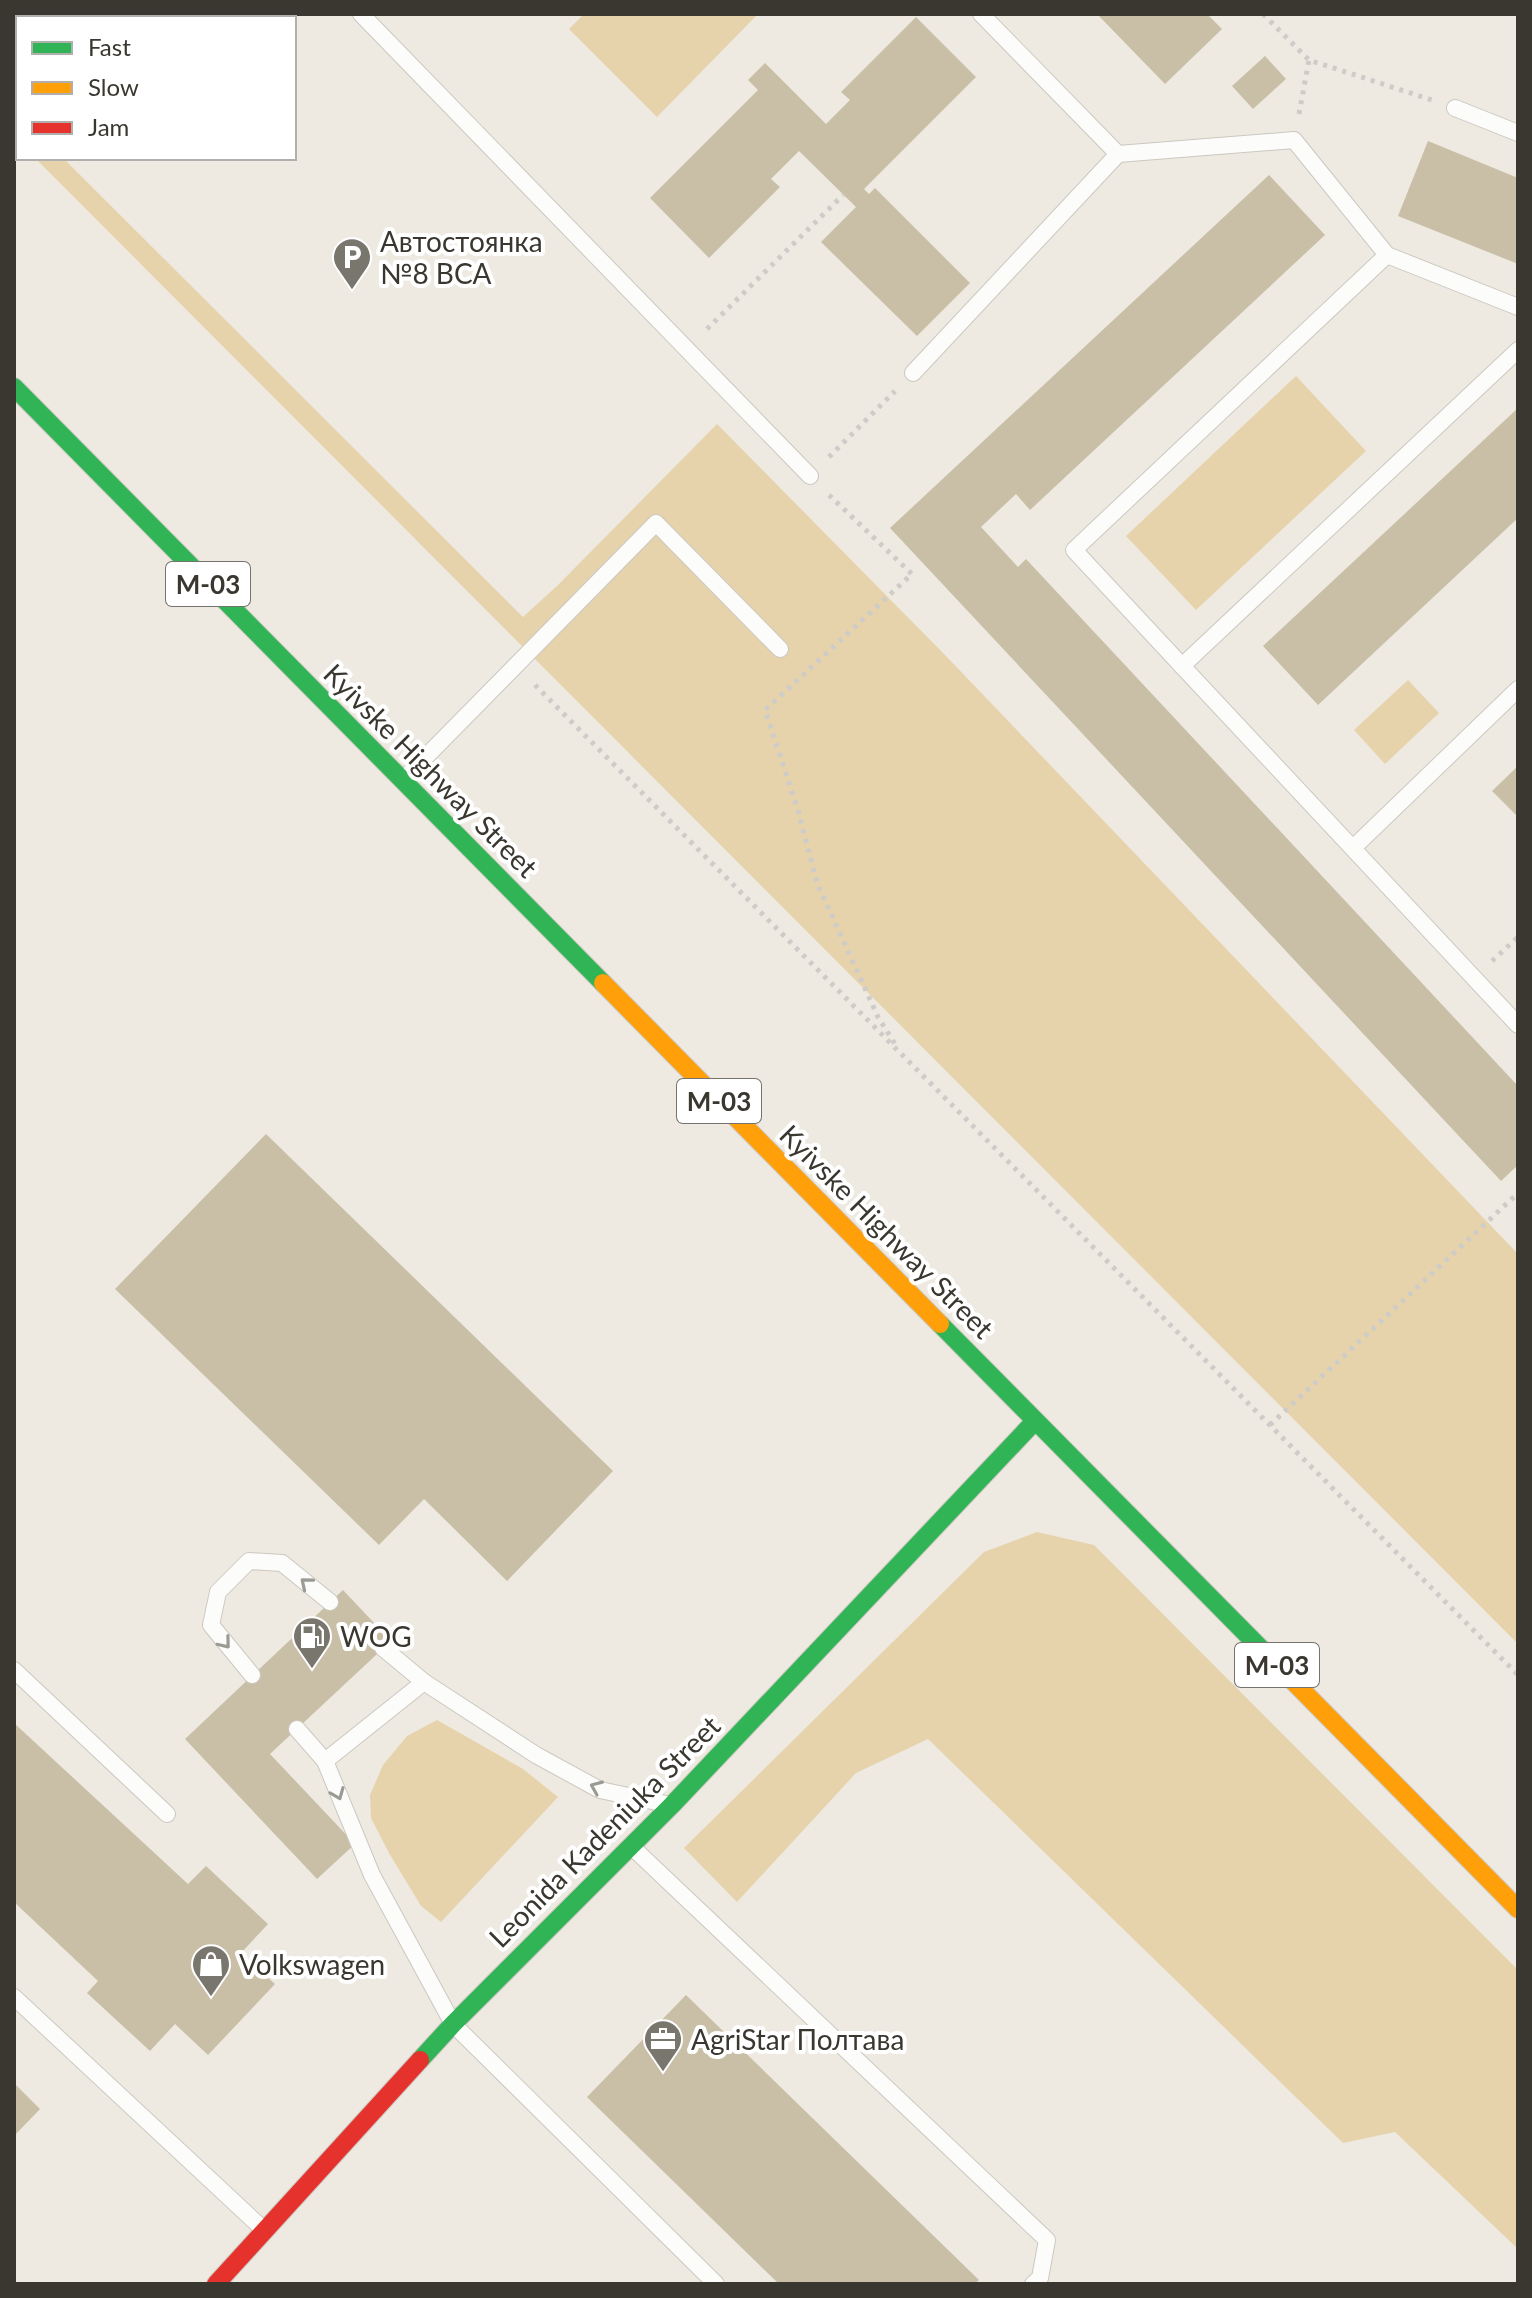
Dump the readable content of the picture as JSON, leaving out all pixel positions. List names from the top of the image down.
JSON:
{
  "streets": {
    "main road": ["М-03", "Kyivske Highway Street", "Leonida Kadeniuka Street"]
  },
  "crossings": [
    ["Kyivske Highway Street", "Leonida Kadeniuka Street"]
  ],
  "places": {
    "parking": ["Автостоянка №8 ВСА"],
    "fuel station": ["WOG"],
    "shop": ["Volkswagen"],
    "office": ["AgriStar Полтава"]
  },
  "legend": ["Fast", "Slow", "Jam"]
}
